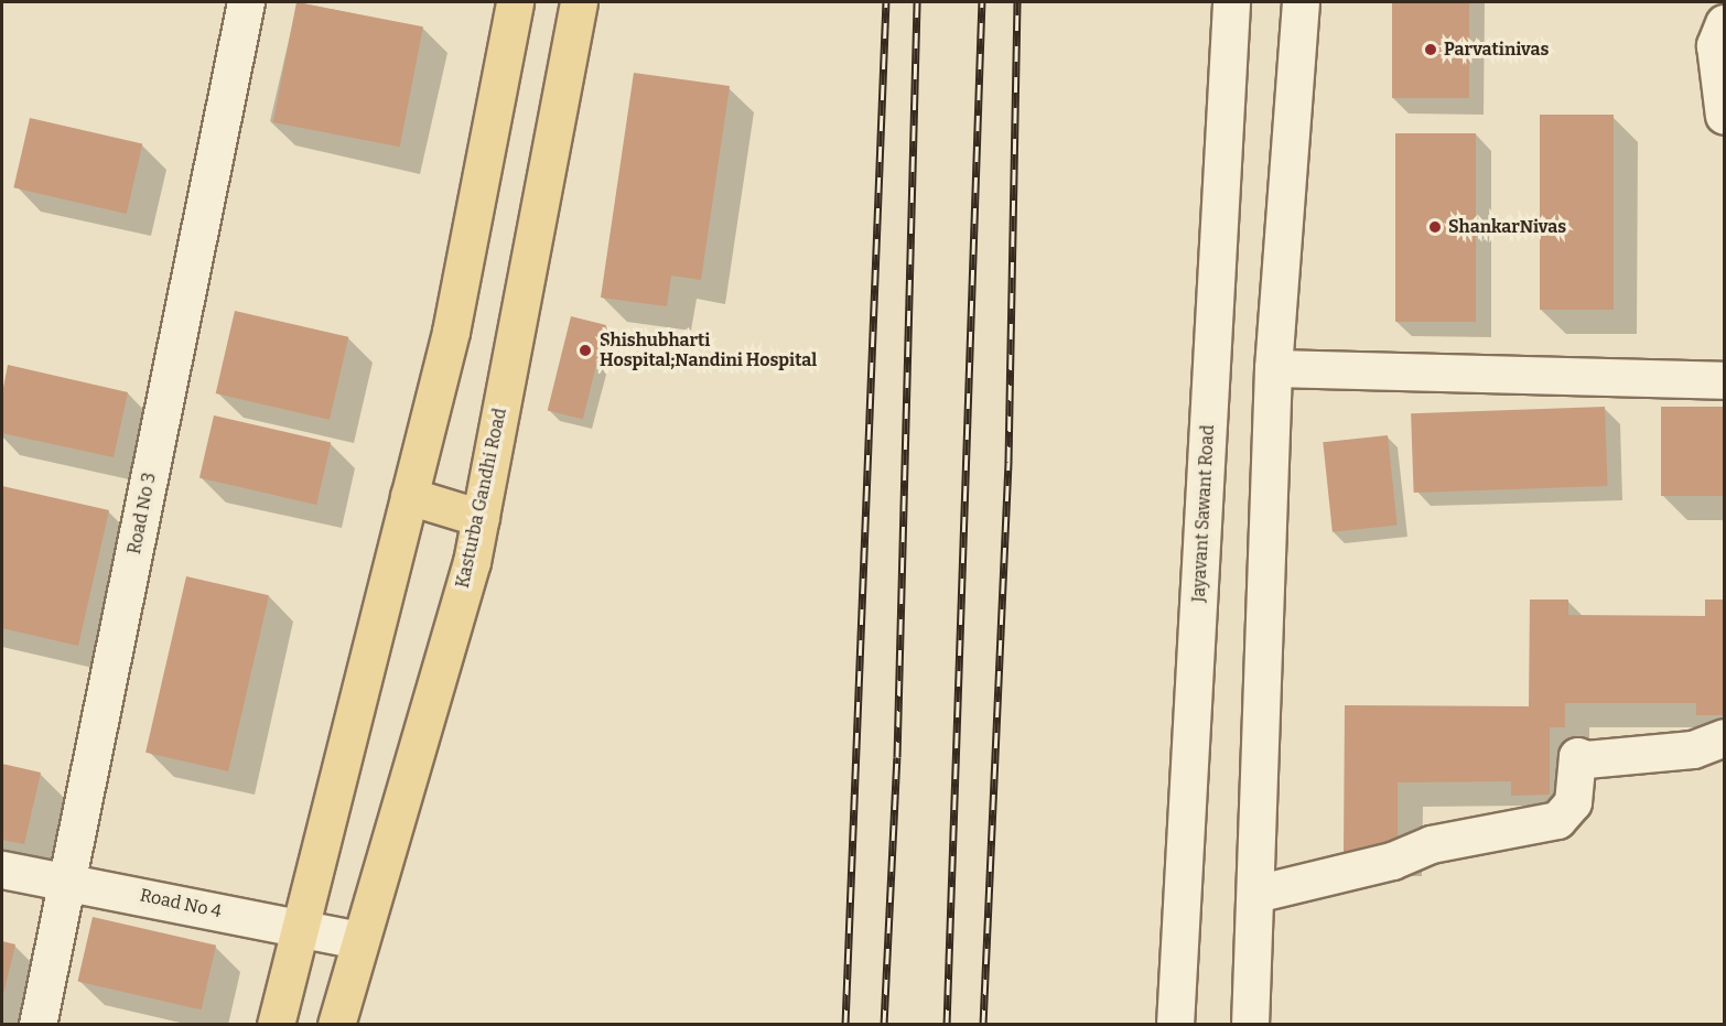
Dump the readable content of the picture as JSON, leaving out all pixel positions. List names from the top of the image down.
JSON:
{
  "streets": {
    "main road": ["Kasturba Gandhi Road"],
    "street": ["Road No 3", "Jayavant Sawant Road", "Road No 4"]
  },
  "crossings": [
    ["Kasturba Gandhi Road", "Road No 4"],
    ["Road No 3", "Road No 4"]
  ],
  "places": ["Parvatinivas", "ShankarNivas", "Shishubharti Hospital;Nandini Hospital"]
}
